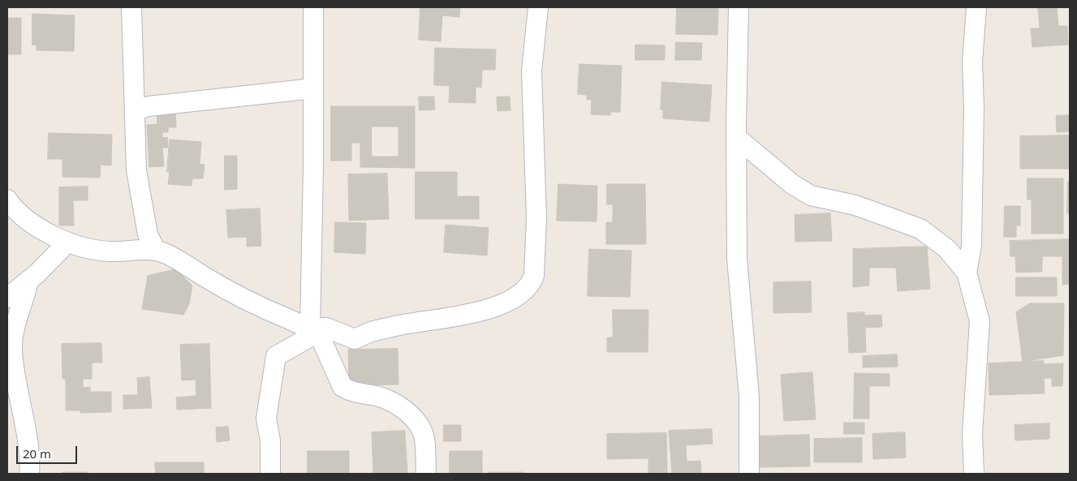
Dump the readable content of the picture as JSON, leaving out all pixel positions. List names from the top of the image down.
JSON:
{
  "scale_bar": "20 m"
}
